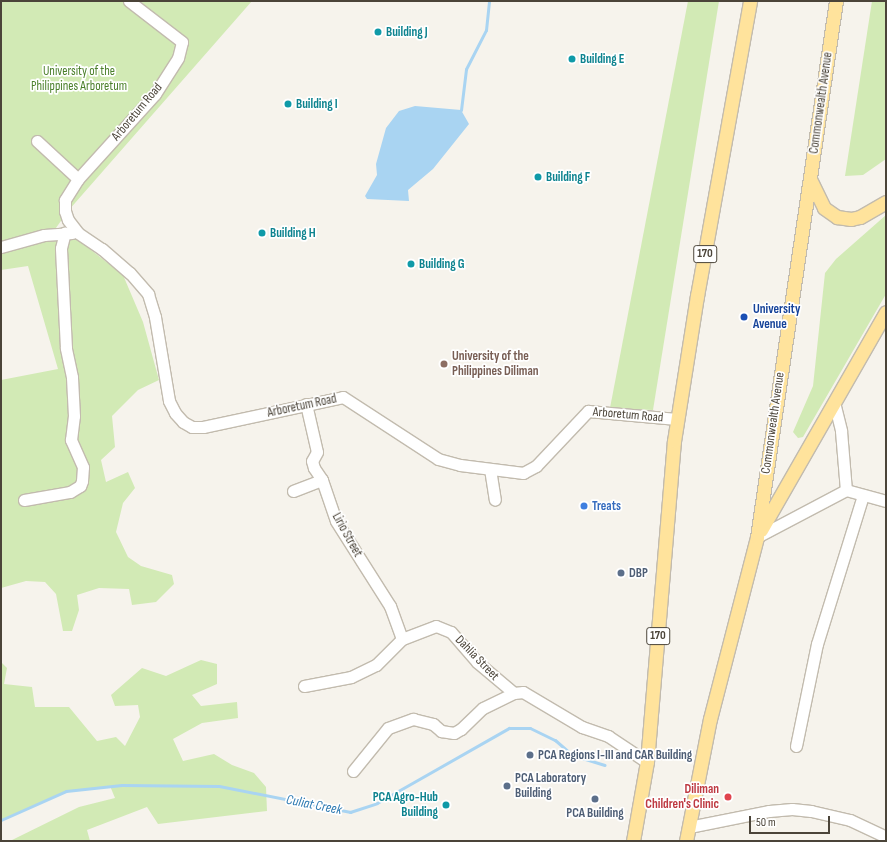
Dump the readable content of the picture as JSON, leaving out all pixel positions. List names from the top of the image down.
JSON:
{
  "streets": {
    "main road": ["Commonwealth Avenue", "170"],
    "street": ["Arboretum Road", "Lirio Street", "Dahlia Street"]
  },
  "crossings": [
    ["Arboretum Road", "170"],
    ["Arboretum Road", "Lirio Street"],
    ["Lirio Street", "Dahlia Street"]
  ],
  "water": ["Culiat Creek"],
  "parks": ["University of the Philippines Arboretum"],
  "places": [
    "Building J",
    "Building E",
    "Building I",
    "Building F",
    "Building H",
    "Building G",
    "University Avenue",
    "University of the Philippines Diliman",
    "Treats",
    "DBP",
    "PCA Regions I-III and CAR Building",
    "PCA Laboratory Building",
    "Diliman Children's Clinic",
    "PCA Building",
    "PCA Agro-Hub Building"
  ],
  "scale_bar": "50 m"
}
